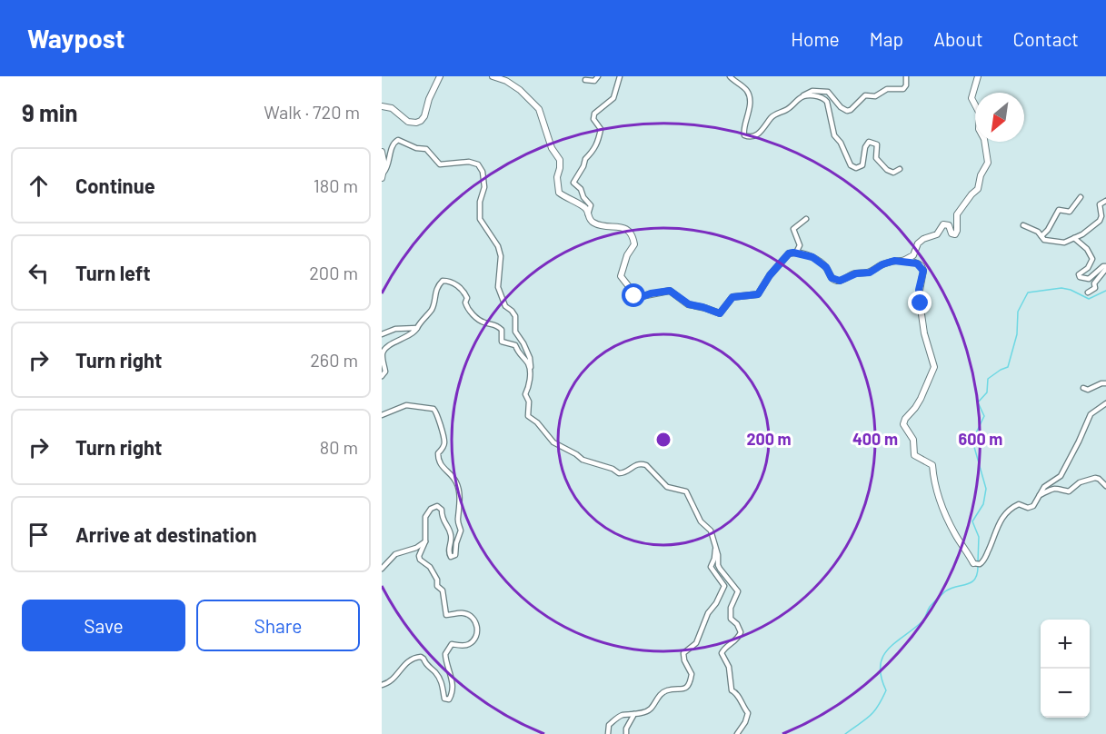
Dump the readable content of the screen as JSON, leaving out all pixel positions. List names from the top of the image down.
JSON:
{
  "north": "bottom left",
  "page": {
    "header": "Waypost",
    "nav": [
      "Home",
      "Map",
      "About",
      "Contact"
    ],
    "heading": ["9 min", "Walk · 720 m"],
    "list": [
      ["Continue", "180 m"],
      ["Turn left", "200 m"],
      ["Turn right", "260 m"],
      ["Turn right", "80 m"],
      "Arrive at destination"
    ],
    "buttons": ["Save", "Share"],
    "map_buttons": ["+", "−"]
  },
  "rings": ["200 m", "400 m", "600 m"]
}
